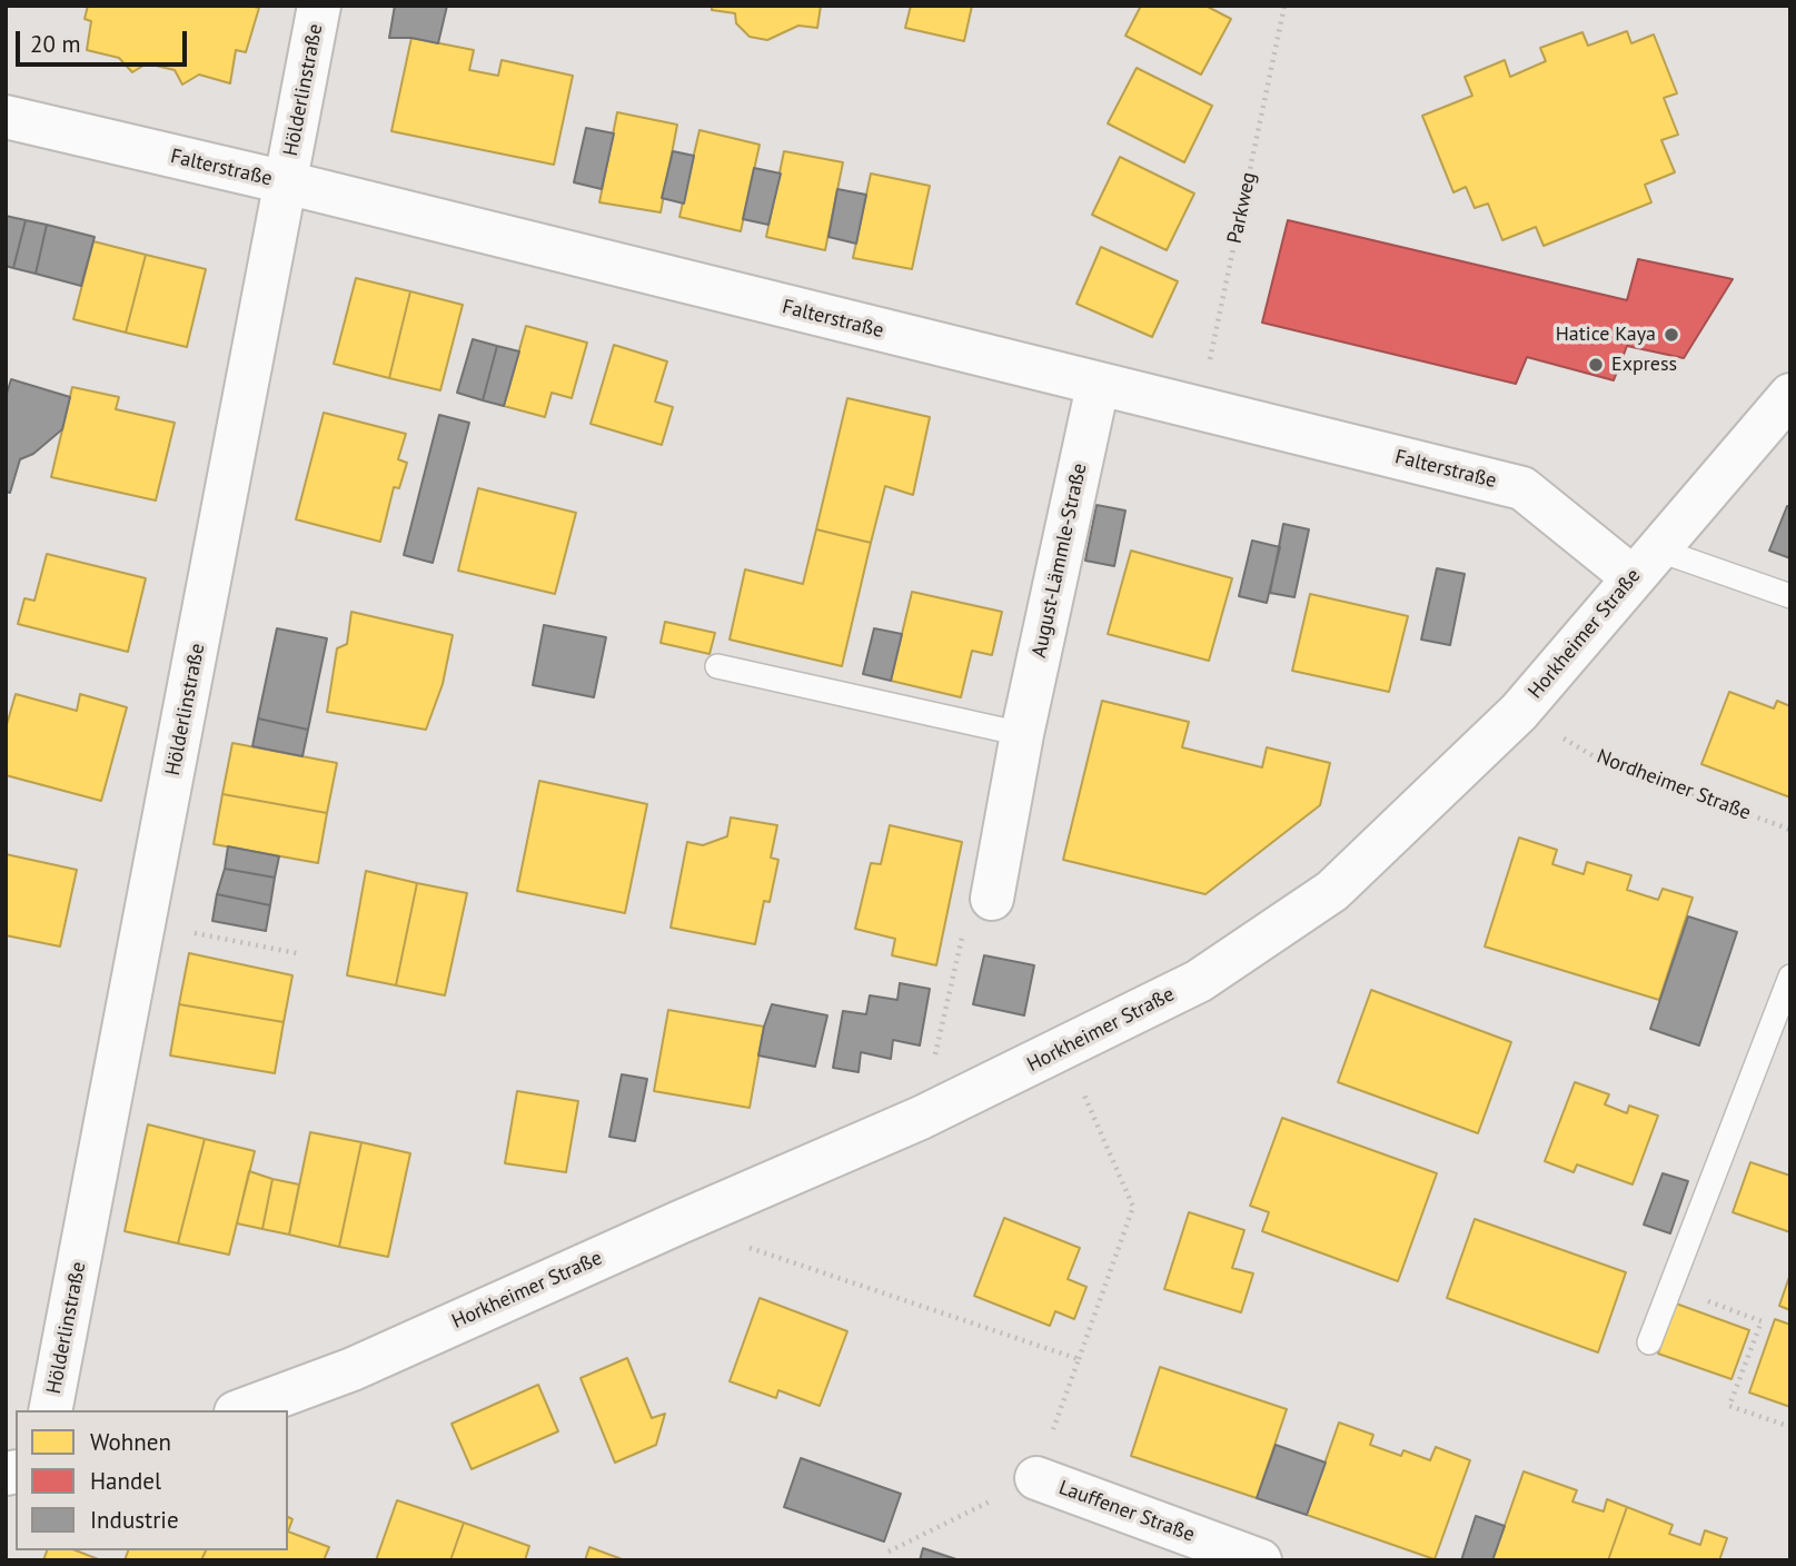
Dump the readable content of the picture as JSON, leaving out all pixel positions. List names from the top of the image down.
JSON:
{
  "streets": {
    "street": [
      "Hölderlinstraße",
      "Falterstraße",
      "August-Lämmle-Straße",
      "Horkheimer Straße",
      "Lauffener Straße"
    ],
    "path": ["Parkweg", "Nordheimer Straße"]
  },
  "crossings": [
    ["Hölderlinstraße", "Falterstraße"],
    ["Falterstraße", "Parkweg"],
    ["Falterstraße", "August-Lämmle-Straße"],
    ["Falterstraße", "Horkheimer Straße"],
    ["Horkheimer Straße", "Nordheimer Straße"]
  ],
  "places": ["Hatice Kaya", "Express"],
  "legend": ["Wohnen", "Handel", "Industrie"],
  "scale_bar": "20 m"
}
